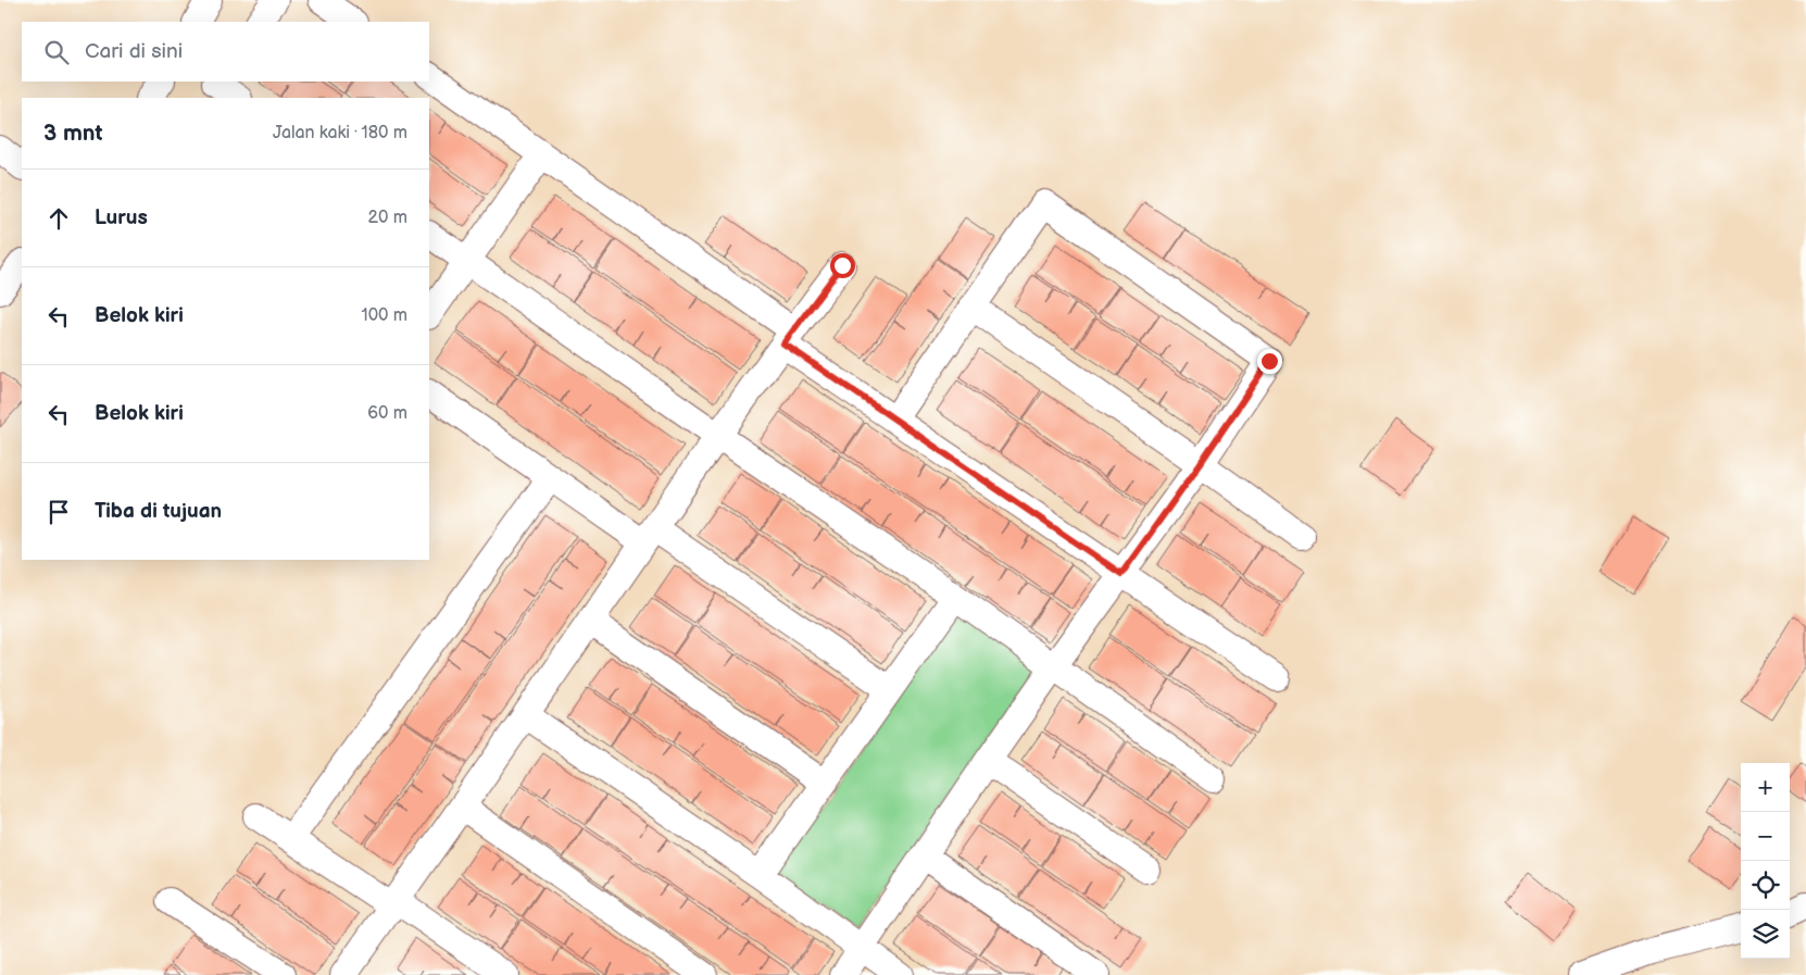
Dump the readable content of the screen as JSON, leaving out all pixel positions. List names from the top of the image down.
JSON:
{
  "page": {
    "search": "Cari di sini",
    "heading": ["3 mnt", "Jalan kaki · 180 m"],
    "list": [
      ["Lurus", "20 m"],
      ["Belok kiri", "100 m"],
      ["Belok kiri", "60 m"],
      "Tiba di tujuan"
    ],
    "map_buttons": ["+", "−"]
  }
}
